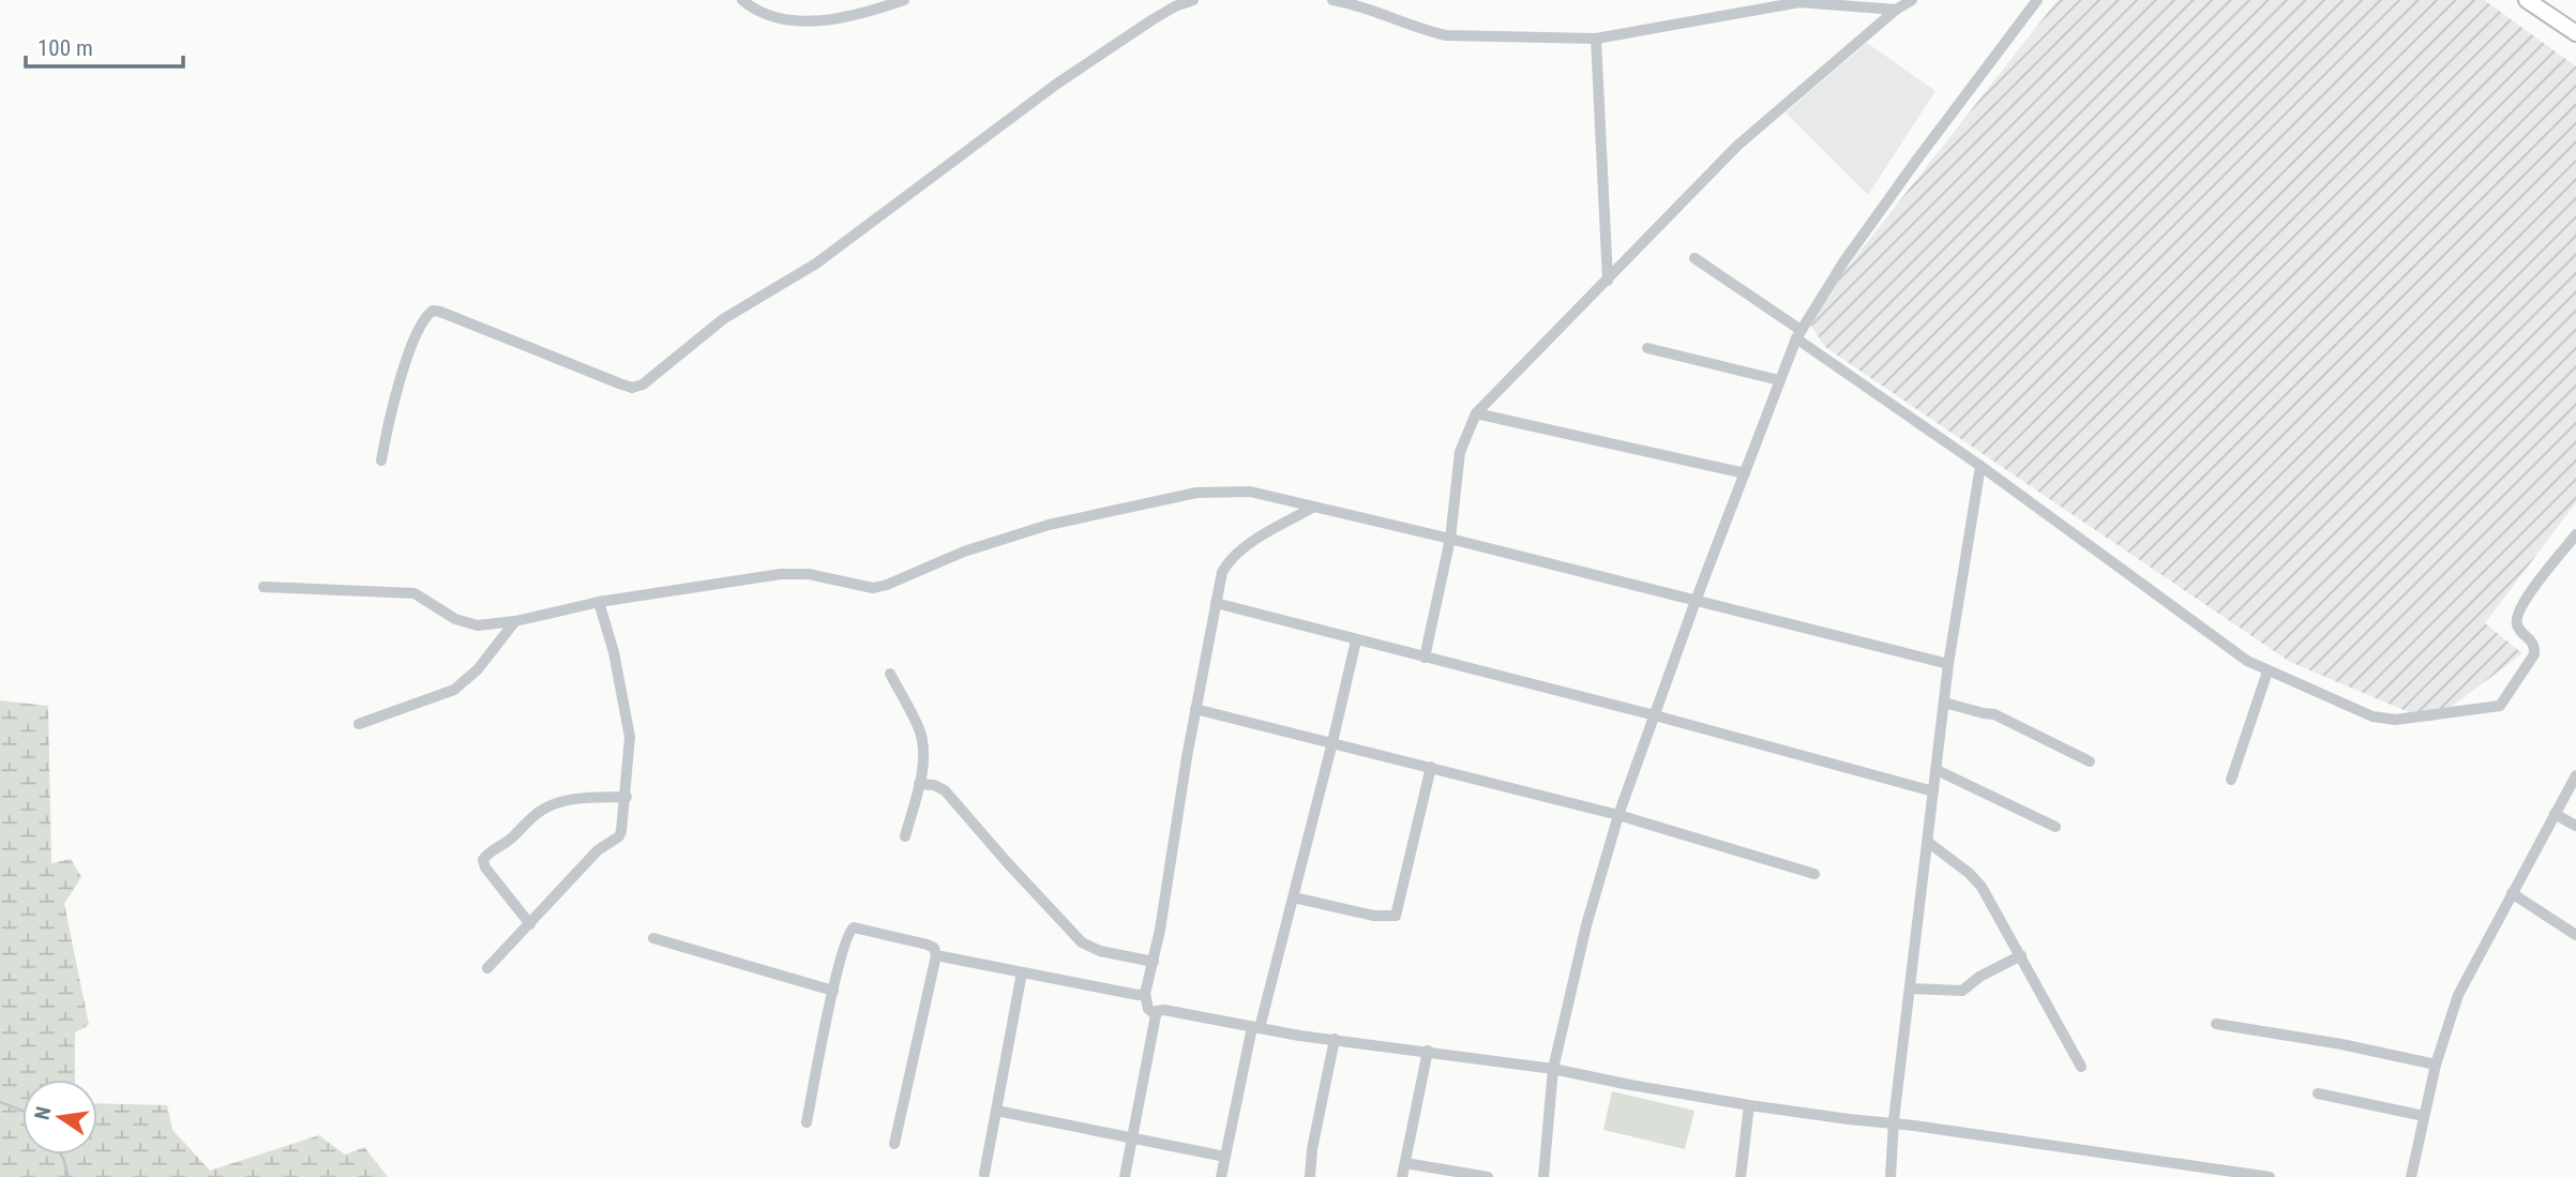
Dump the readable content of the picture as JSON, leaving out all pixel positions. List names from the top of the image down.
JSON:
{
  "scale_bar": "100 m",
  "north": "left"
}
